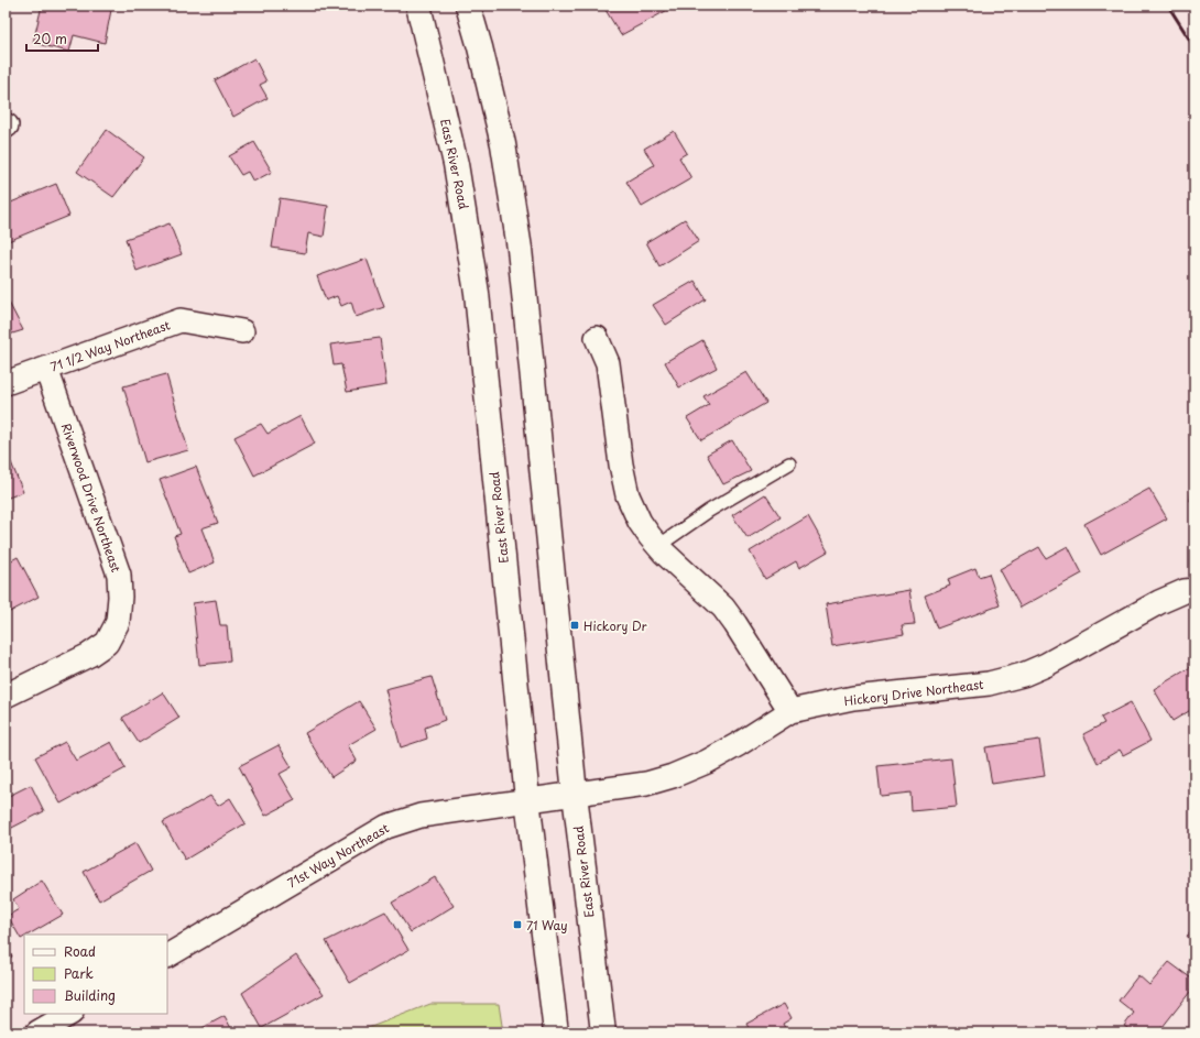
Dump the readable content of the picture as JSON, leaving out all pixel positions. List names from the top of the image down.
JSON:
{
  "streets": {
    "main road": ["East River Road"],
    "street": [
      "71 1/2 Way Northeast",
      "Riverwood Drive Northeast",
      "Hickory Drive Northeast",
      "71st Way Northeast"
    ]
  },
  "crossings": [
    ["East River Road", "Hickory Drive Northeast"],
    ["East River Road", "71st Way Northeast"],
    ["71 1/2 Way Northeast", "Riverwood Drive Northeast"],
    ["Hickory Drive Northeast", "71st Way Northeast"]
  ],
  "places": {
    "transit": ["Hickory Dr", "71 Way"]
  },
  "legend": ["Road", "Park", "Building"],
  "scale_bar": "20 m"
}
